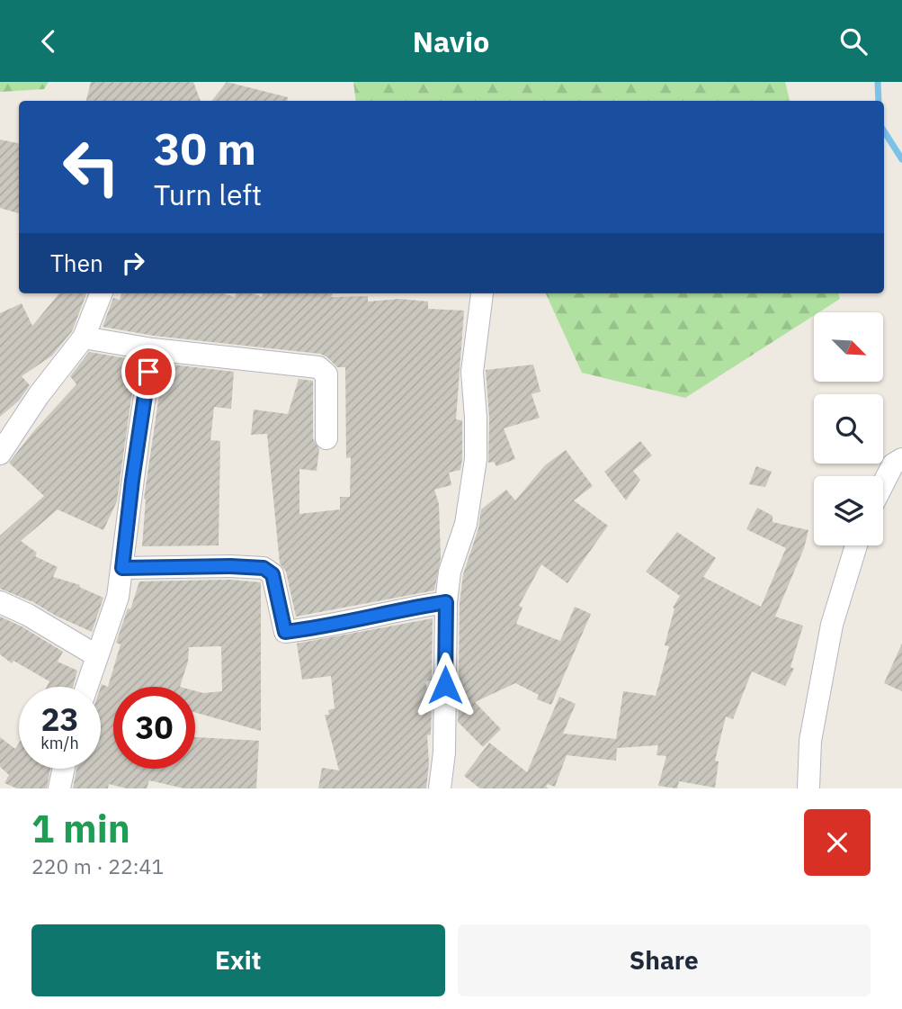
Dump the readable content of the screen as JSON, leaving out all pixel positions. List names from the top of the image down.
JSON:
{
  "north": "bottom right",
  "page": {
    "header": "Navio",
    "turn": ["30 m", "Turn left"],
    "then": "Then",
    "speed": "23 km/h",
    "limit": "30",
    "heading": ["1 min", "220 m · 22:41"],
    "buttons": ["Exit", "Share"]
  }
}
